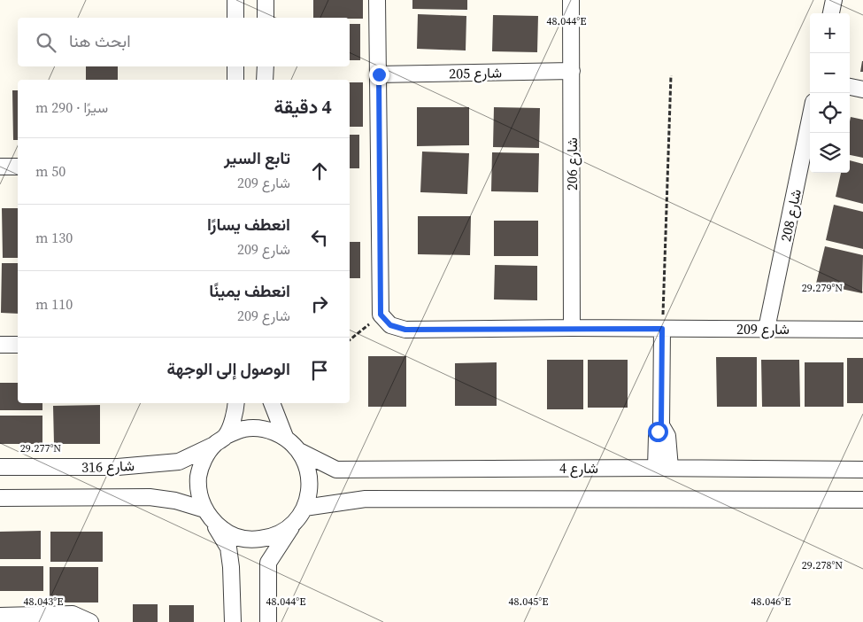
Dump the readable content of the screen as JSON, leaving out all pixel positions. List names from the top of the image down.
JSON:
{
  "streets": {
    "street": [
      "شارع 205",
      "شارع 206",
      "شارع 208",
      "شارع 209",
      "شارع 316",
      "شارع 4"
    ]
  },
  "crossings": [
    ["شارع 205", "شارع 206"],
    ["شارع 206", "شارع 209"],
    ["شارع 208", "شارع 209"],
    ["شارع 316", "شارع 4"]
  ],
  "page": {
    "map_buttons": ["+", "−"],
    "search": "ابحث هنا",
    "heading": ["4 دقيقة", "سيرًا · 290 m"],
    "list": [
      ["تابع السير", "شارع 209", "50 m"],
      ["انعطف يسارًا", "شارع 209", "130 m"],
      ["انعطف يمينًا", "شارع 209", "110 m"],
      "الوصول إلى الوجهة"
    ]
  },
  "coordinates": [
    "48.044°E",
    "29.279°N",
    "29.277°N",
    "29.278°N",
    "48.043°E",
    "48.045°E",
    "48.046°E"
  ]
}
